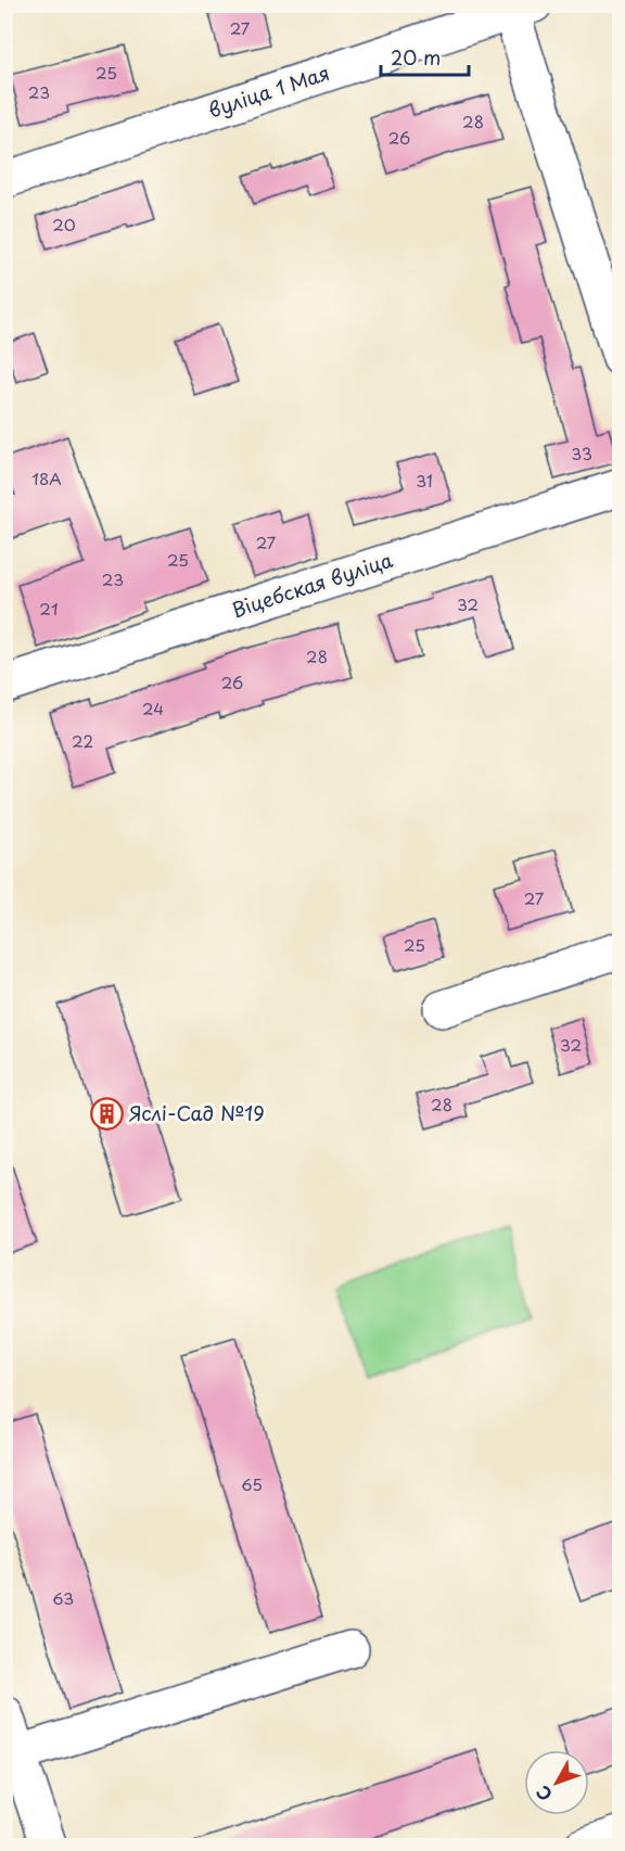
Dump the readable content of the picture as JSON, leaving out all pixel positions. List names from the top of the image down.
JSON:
{
  "streets": {
    "street": ["вуліца 1 Мая", "Віцебская вуліца"]
  },
  "places": {
    "building": ["Яслі-Сад №19"]
  },
  "house_numbers": [
    "27",
    "25",
    "23",
    "28",
    "26",
    "20",
    "33",
    "18А",
    "31",
    "27",
    "25",
    "23",
    "32",
    "21",
    "28",
    "26",
    "24",
    "22",
    "27",
    "25",
    "32",
    "28",
    "65",
    "63"
  ],
  "scale_bar": "20 m",
  "north": "bottom left"
}
